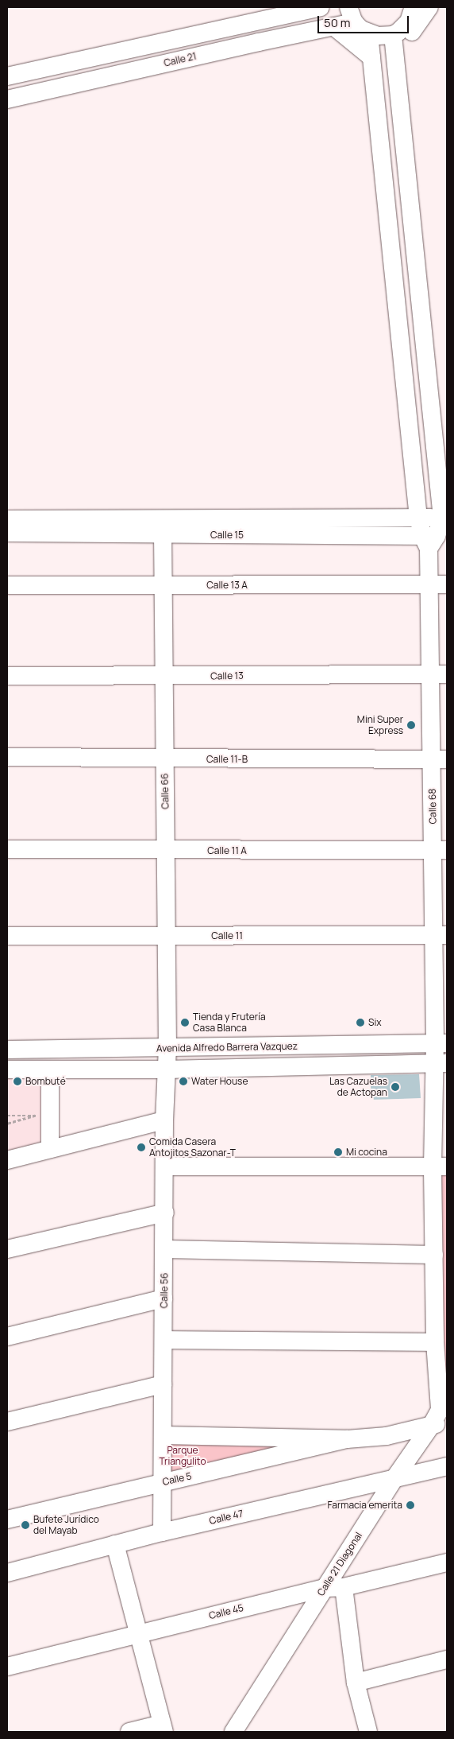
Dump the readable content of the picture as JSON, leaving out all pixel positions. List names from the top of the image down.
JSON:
{
  "streets": {
    "street": [
      "Calle 21",
      "Calle 15",
      "Calle 13 A",
      "Calle 13",
      "Calle 11-B",
      "Calle 66",
      "Calle 68",
      "Calle 11 A",
      "Calle 11",
      "Avenida Alfredo Barrera Vazquez",
      "Calle 56",
      "Calle 5",
      "Calle 47",
      "Calle 21 Diagonal",
      "Calle 45"
    ]
  },
  "crossings": [
    ["Calle 15", "Calle 66"],
    ["Calle 15", "Calle 68"],
    ["Calle 13 A", "Calle 66"],
    ["Calle 13 A", "Calle 68"],
    ["Calle 13", "Calle 66"],
    ["Calle 13", "Calle 68"],
    ["Calle 11-B", "Calle 66"],
    ["Calle 11-B", "Calle 68"],
    ["Calle 66", "Calle 11 A"],
    ["Calle 66", "Calle 11"],
    ["Calle 66", "Avenida Alfredo Barrera Vazquez"],
    ["Calle 66", "Calle 56"],
    ["Calle 68", "Calle 11 A"],
    ["Calle 68", "Calle 11"],
    ["Calle 68", "Avenida Alfredo Barrera Vazquez"],
    ["Calle 68", "Calle 5"],
    ["Calle 68", "Calle 21 Diagonal"],
    ["Avenida Alfredo Barrera Vazquez", "Calle 56"],
    ["Calle 56", "Calle 5"],
    ["Calle 56", "Calle 47"],
    ["Calle 5", "Calle 21 Diagonal"],
    ["Calle 47", "Calle 21 Diagonal"],
    ["Calle 21 Diagonal", "Calle 45"]
  ],
  "parks": ["Parque Triangulito"],
  "places": [
    "Mini Super Express",
    "Tienda y Frutería Casa Blanca",
    "Six",
    "Bombuté",
    "Water House",
    "Las Cazuelas de Actopan",
    "Comida Casera Antojitos Sazonar-T",
    "Mi cocina",
    "Farmacia emerita",
    "Bufete Jurídico del Mayab"
  ],
  "scale_bar": "50 m"
}
